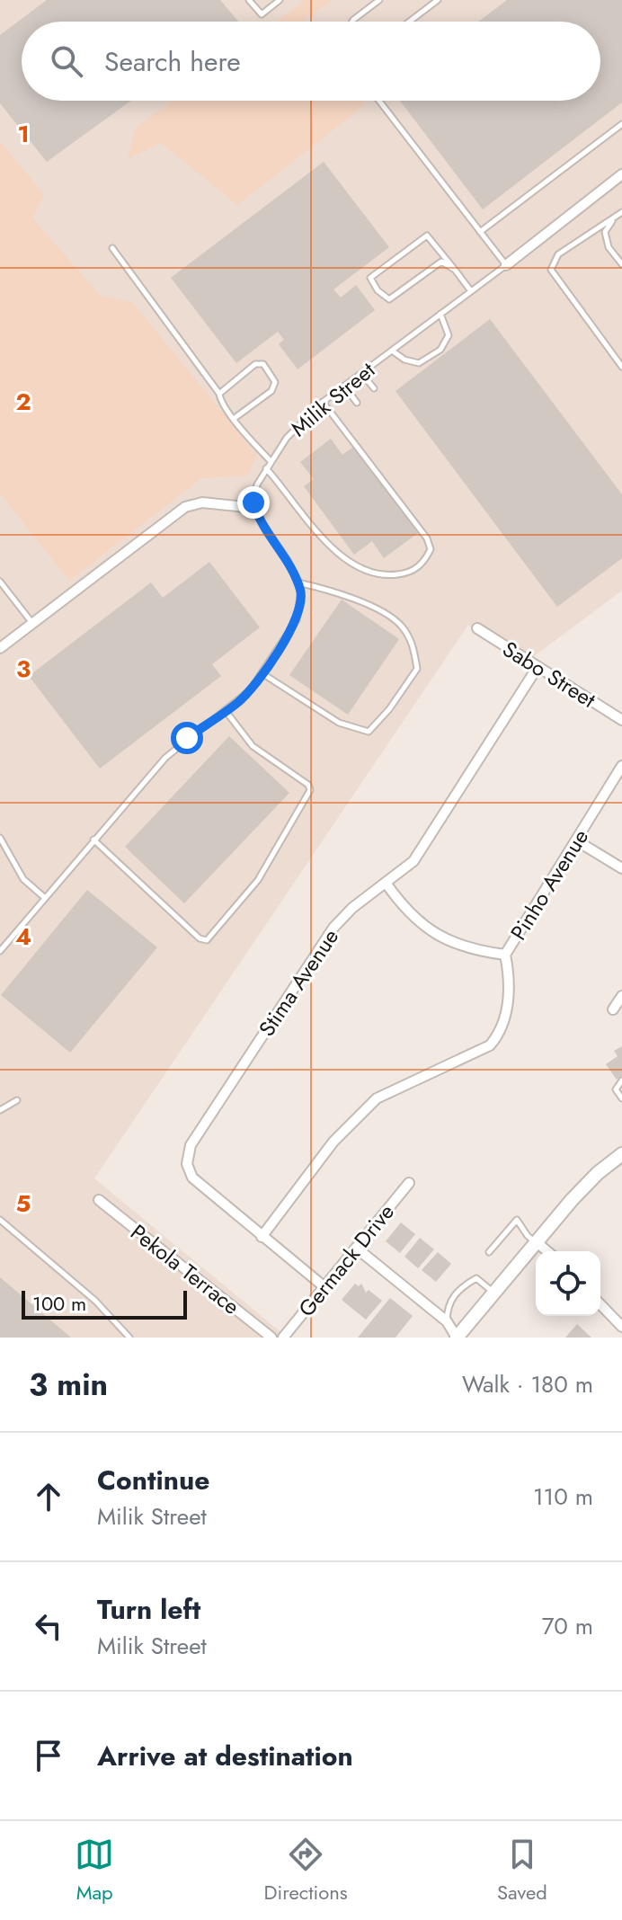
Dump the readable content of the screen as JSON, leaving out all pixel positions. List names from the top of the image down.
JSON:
{
  "streets": {
    "street": [
      "Milik Street",
      "Sabo Street",
      "Pinho Avenue",
      "Stima Avenue",
      "Germack Drive",
      "Pekola Terrace"
    ]
  },
  "crossings": [
    ["Sabo Street", "Stima Avenue"],
    ["Pinho Avenue", "Stima Avenue"],
    ["Stima Avenue", "Germack Drive"]
  ],
  "scale_bar": "100 m",
  "page": {
    "search": "Search here",
    "scale": "100 m",
    "heading": ["3 min", "Walk · 180 m"],
    "list": [
      ["Continue", "Milik Street", "110 m"],
      ["Turn left", "Milik Street", "70 m"],
      "Arrive at destination"
    ],
    "nav": ["Map", "Directions", "Saved"]
  },
  "grid": {
    "rows": [
      "1",
      "2",
      "3",
      "4",
      "5"
    ]
  }
}
